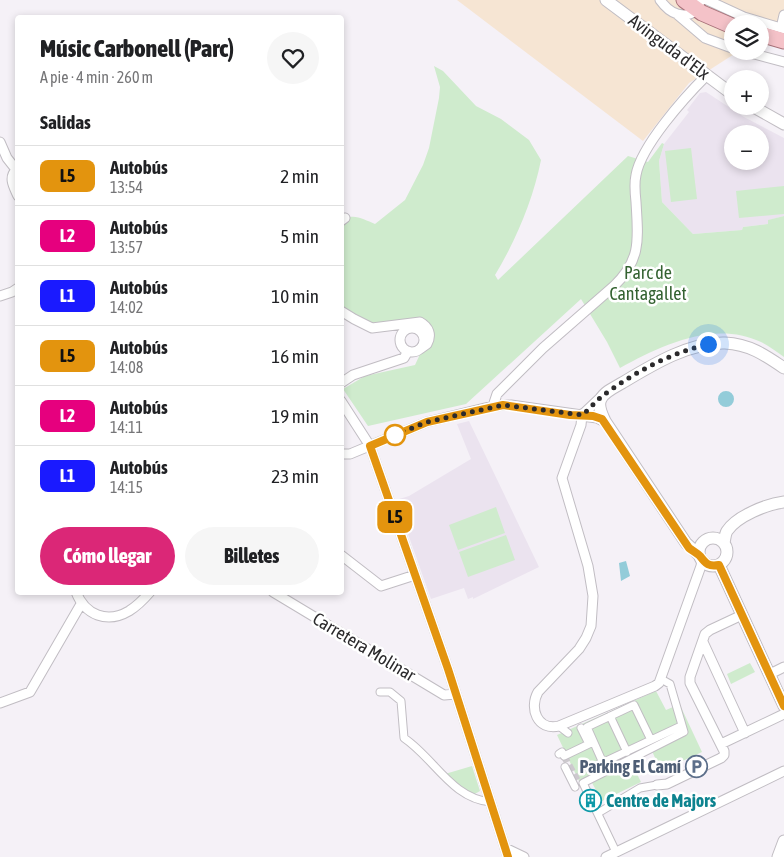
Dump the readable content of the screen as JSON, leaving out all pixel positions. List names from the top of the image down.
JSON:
{
  "streets": {
    "street": ["Avinguda d'Elx", "Carretera Molinar"]
  },
  "parks": ["Parc de Cantagallet"],
  "places": {
    "parking": ["Parking El Camí"],
    "building": ["Centre de Majors"]
  },
  "lines": ["bus line L5"],
  "page": {
    "on_map": "L5",
    "map_buttons": ["+", "−"],
    "heading": [
      ["Músic Carbonell (Parc)", "A pie · 4 min · 260 m"],
      "Salidas"
    ],
    "list": [
      {
        "mark": "L5",
        "name": "Autobús",
        "note": "13:54",
        "value": "2 min"
      },
      {
        "mark": "L2",
        "name": "Autobús",
        "note": "13:57",
        "value": "5 min"
      },
      {
        "mark": "L1",
        "name": "Autobús",
        "note": "14:02",
        "value": "10 min"
      },
      {
        "mark": "L5",
        "name": "Autobús",
        "note": "14:08",
        "value": "16 min"
      },
      {
        "mark": "L2",
        "name": "Autobús",
        "note": "14:11",
        "value": "19 min"
      },
      {
        "mark": "L1",
        "name": "Autobús",
        "note": "14:15",
        "value": "23 min"
      }
    ],
    "buttons": ["Cómo llegar", "Billetes"]
  }
}
